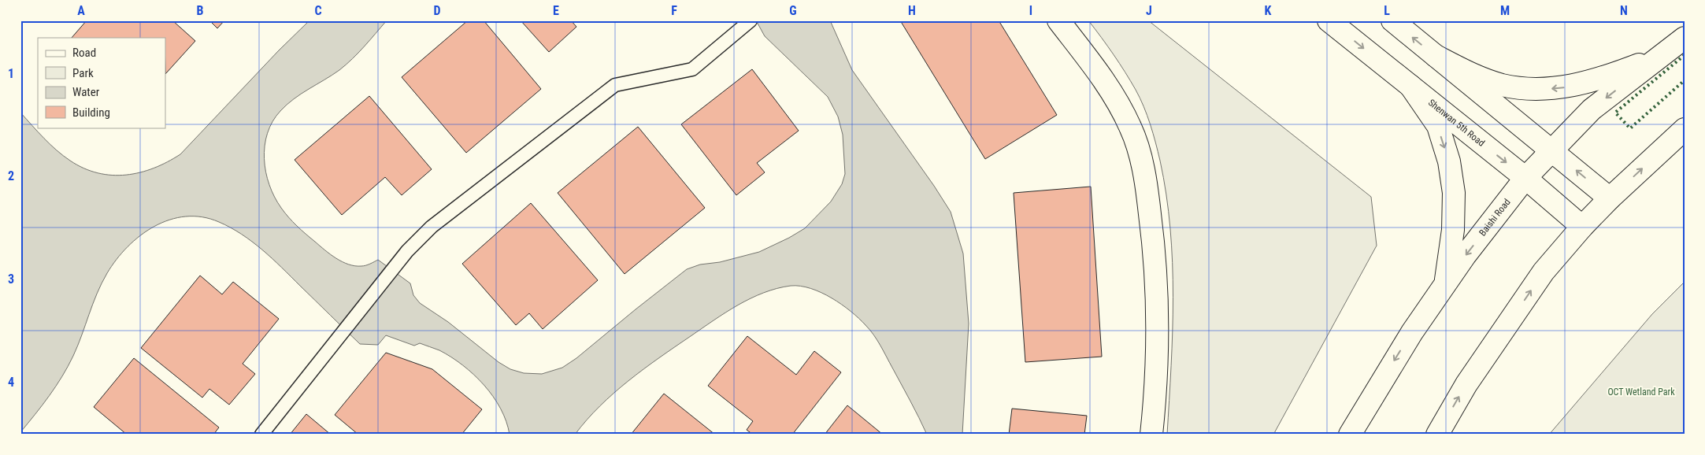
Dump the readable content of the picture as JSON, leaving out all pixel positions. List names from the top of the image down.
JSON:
{
  "streets": {
    "main road": ["Shenwan 5th Road", "Baishi Road"]
  },
  "crossings": [
    ["Shenwan 5th Road", "Baishi Road"]
  ],
  "parks": ["OCT Wetland Park"],
  "legend": [
    "Road",
    "Park",
    "Water",
    "Building"
  ],
  "grid": {
    "columns": [
      "A",
      "B",
      "C",
      "D",
      "E",
      "F",
      "G",
      "H",
      "I",
      "J",
      "K",
      "L",
      "M",
      "N"
    ],
    "rows": [
      "1",
      "2",
      "3",
      "4"
    ]
  }
}
